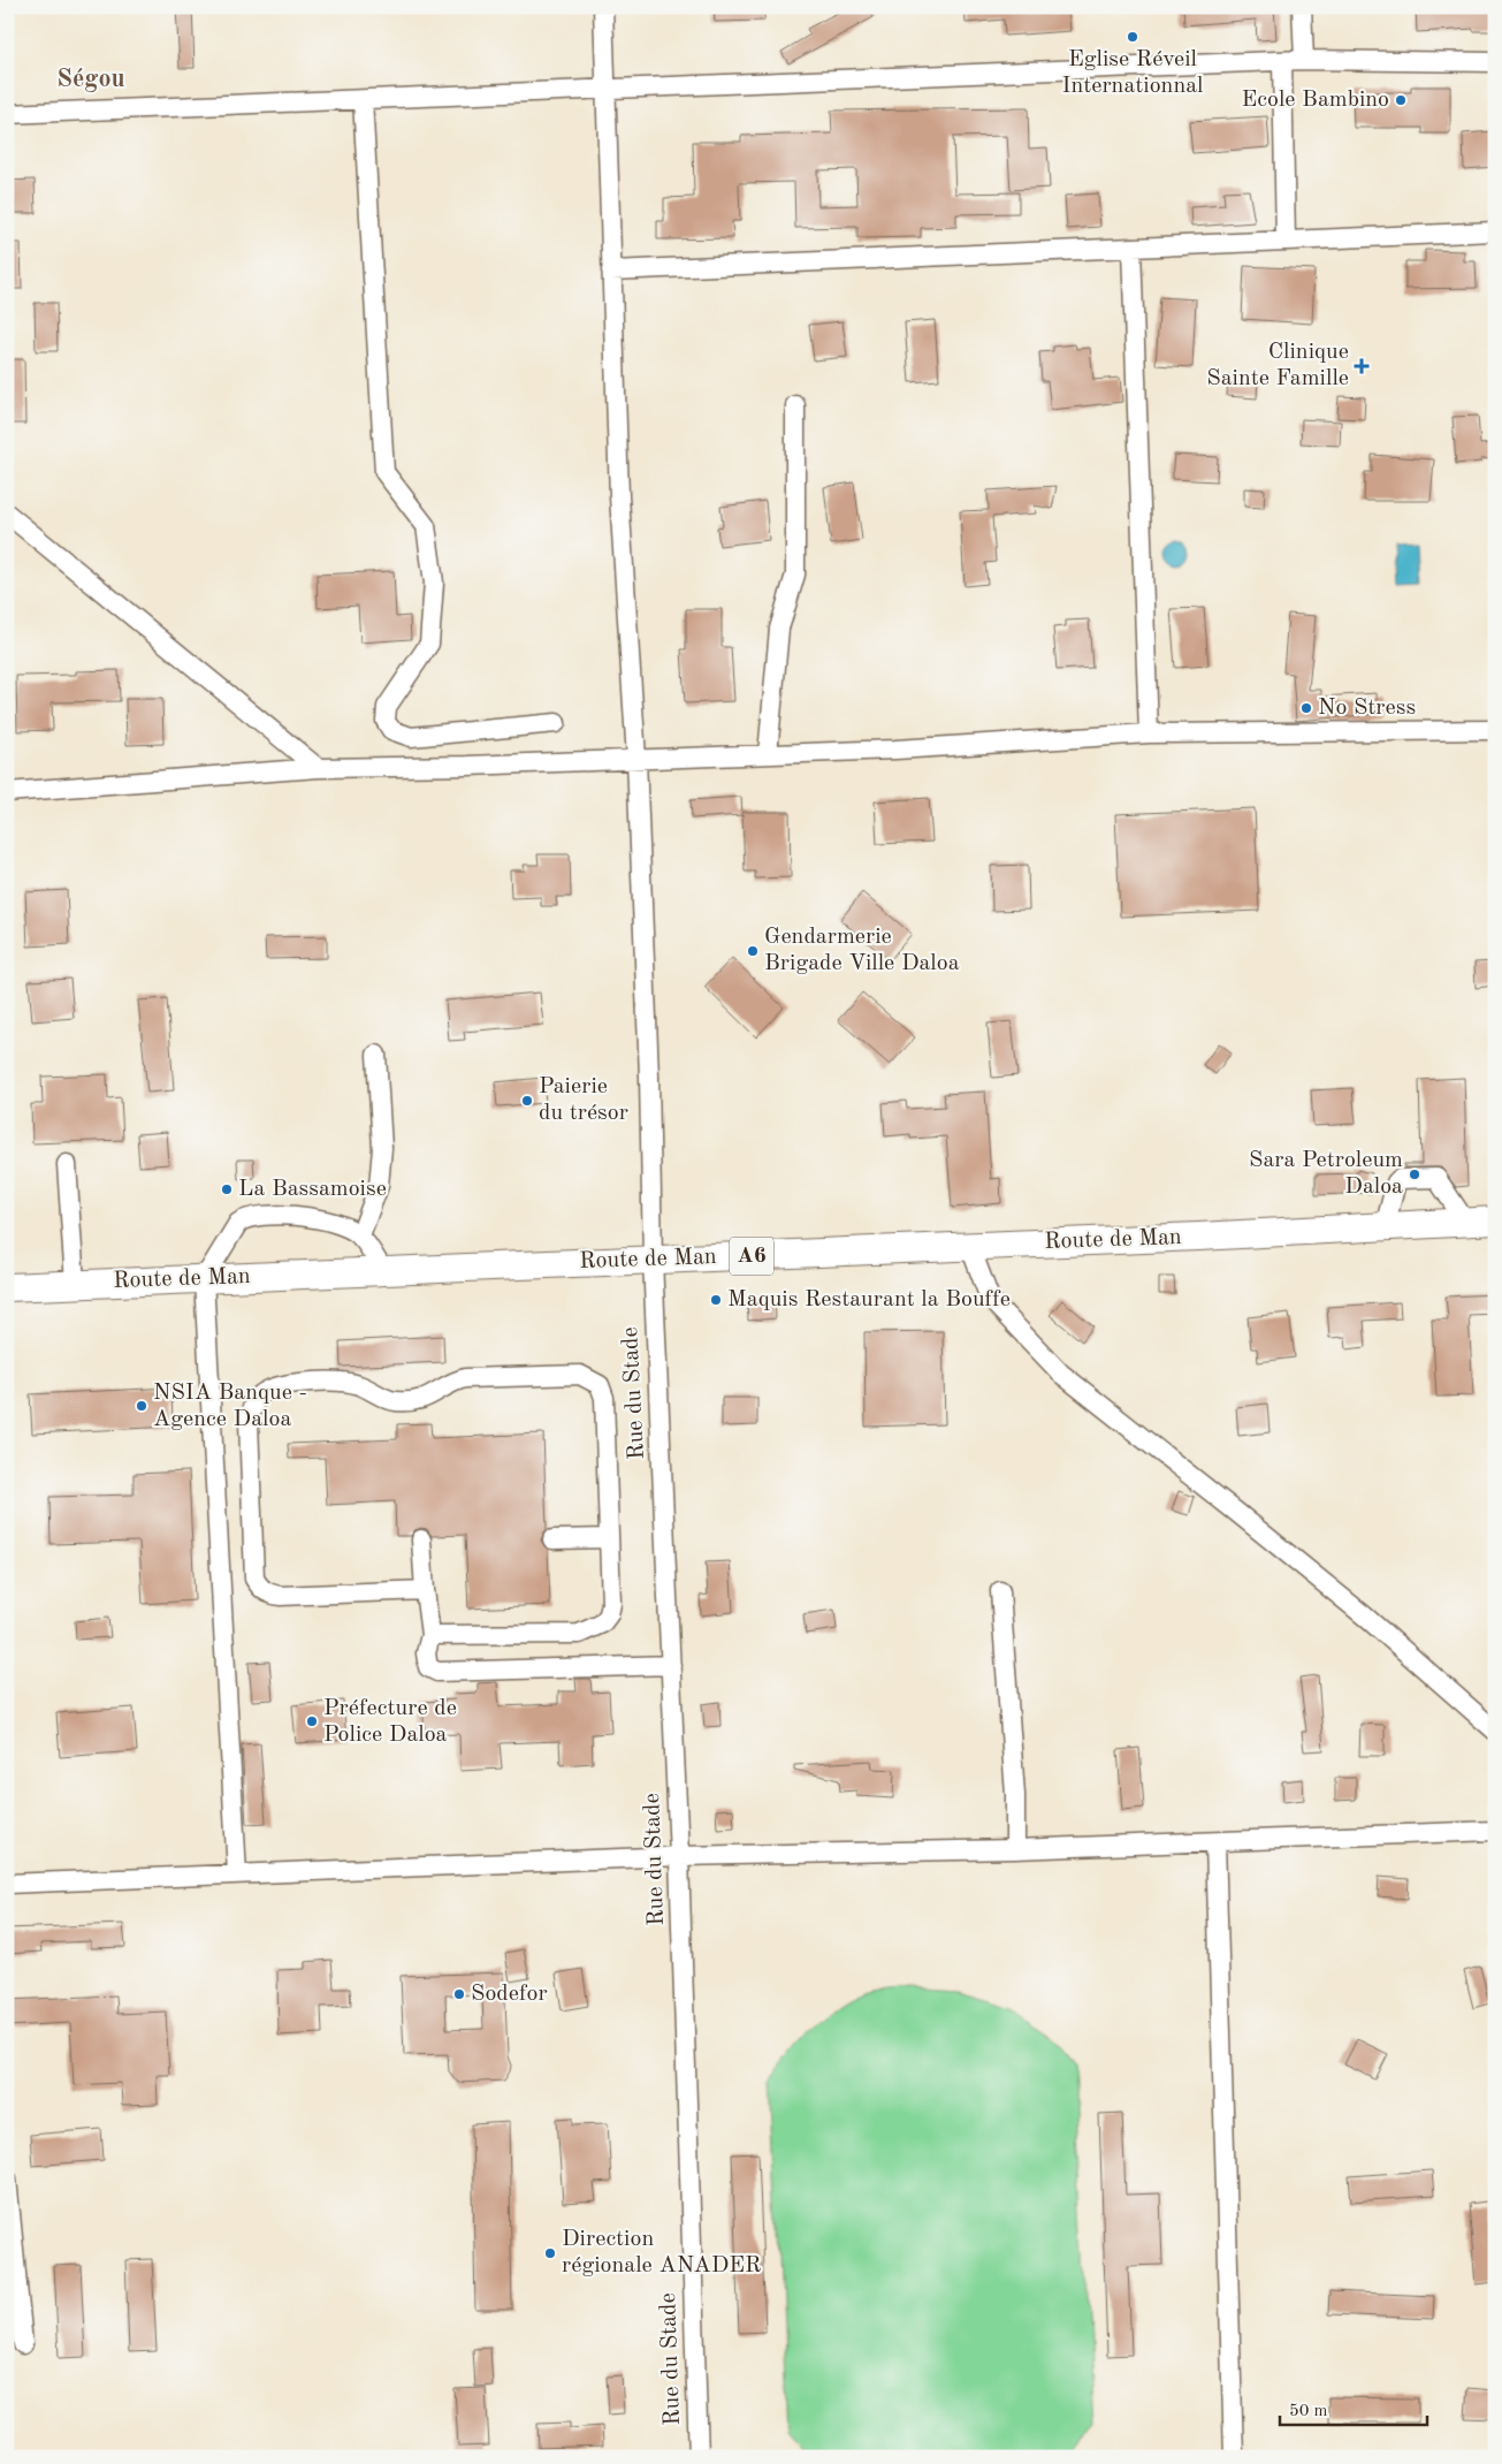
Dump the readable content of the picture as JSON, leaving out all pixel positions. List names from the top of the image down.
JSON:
{
  "streets": {
    "highway": ["Route de Man", "A6"],
    "street": ["Rue du Stade"]
  },
  "crossings": [
    ["Route de Man", "Rue du Stade"]
  ],
  "districts": ["Ségou"],
  "places": {
    "other": [
      "Eglise Réveil Internationnal",
      "Ecole Bambino",
      "No Stress",
      "Gendarmerie Brigade Ville Daloa",
      "Paierie du trésor",
      "Sara Petroleum Daloa",
      "La Bassamoise",
      "Maquis Restaurant la Bouffe",
      "NSIA Banque - Agence Daloa",
      "Préfecture de Police Daloa",
      "Sodefor",
      "Direction régionale ANADER"
    ],
    "health": ["Clinique Sainte Famille"]
  },
  "scale_bar": "50 m"
}
